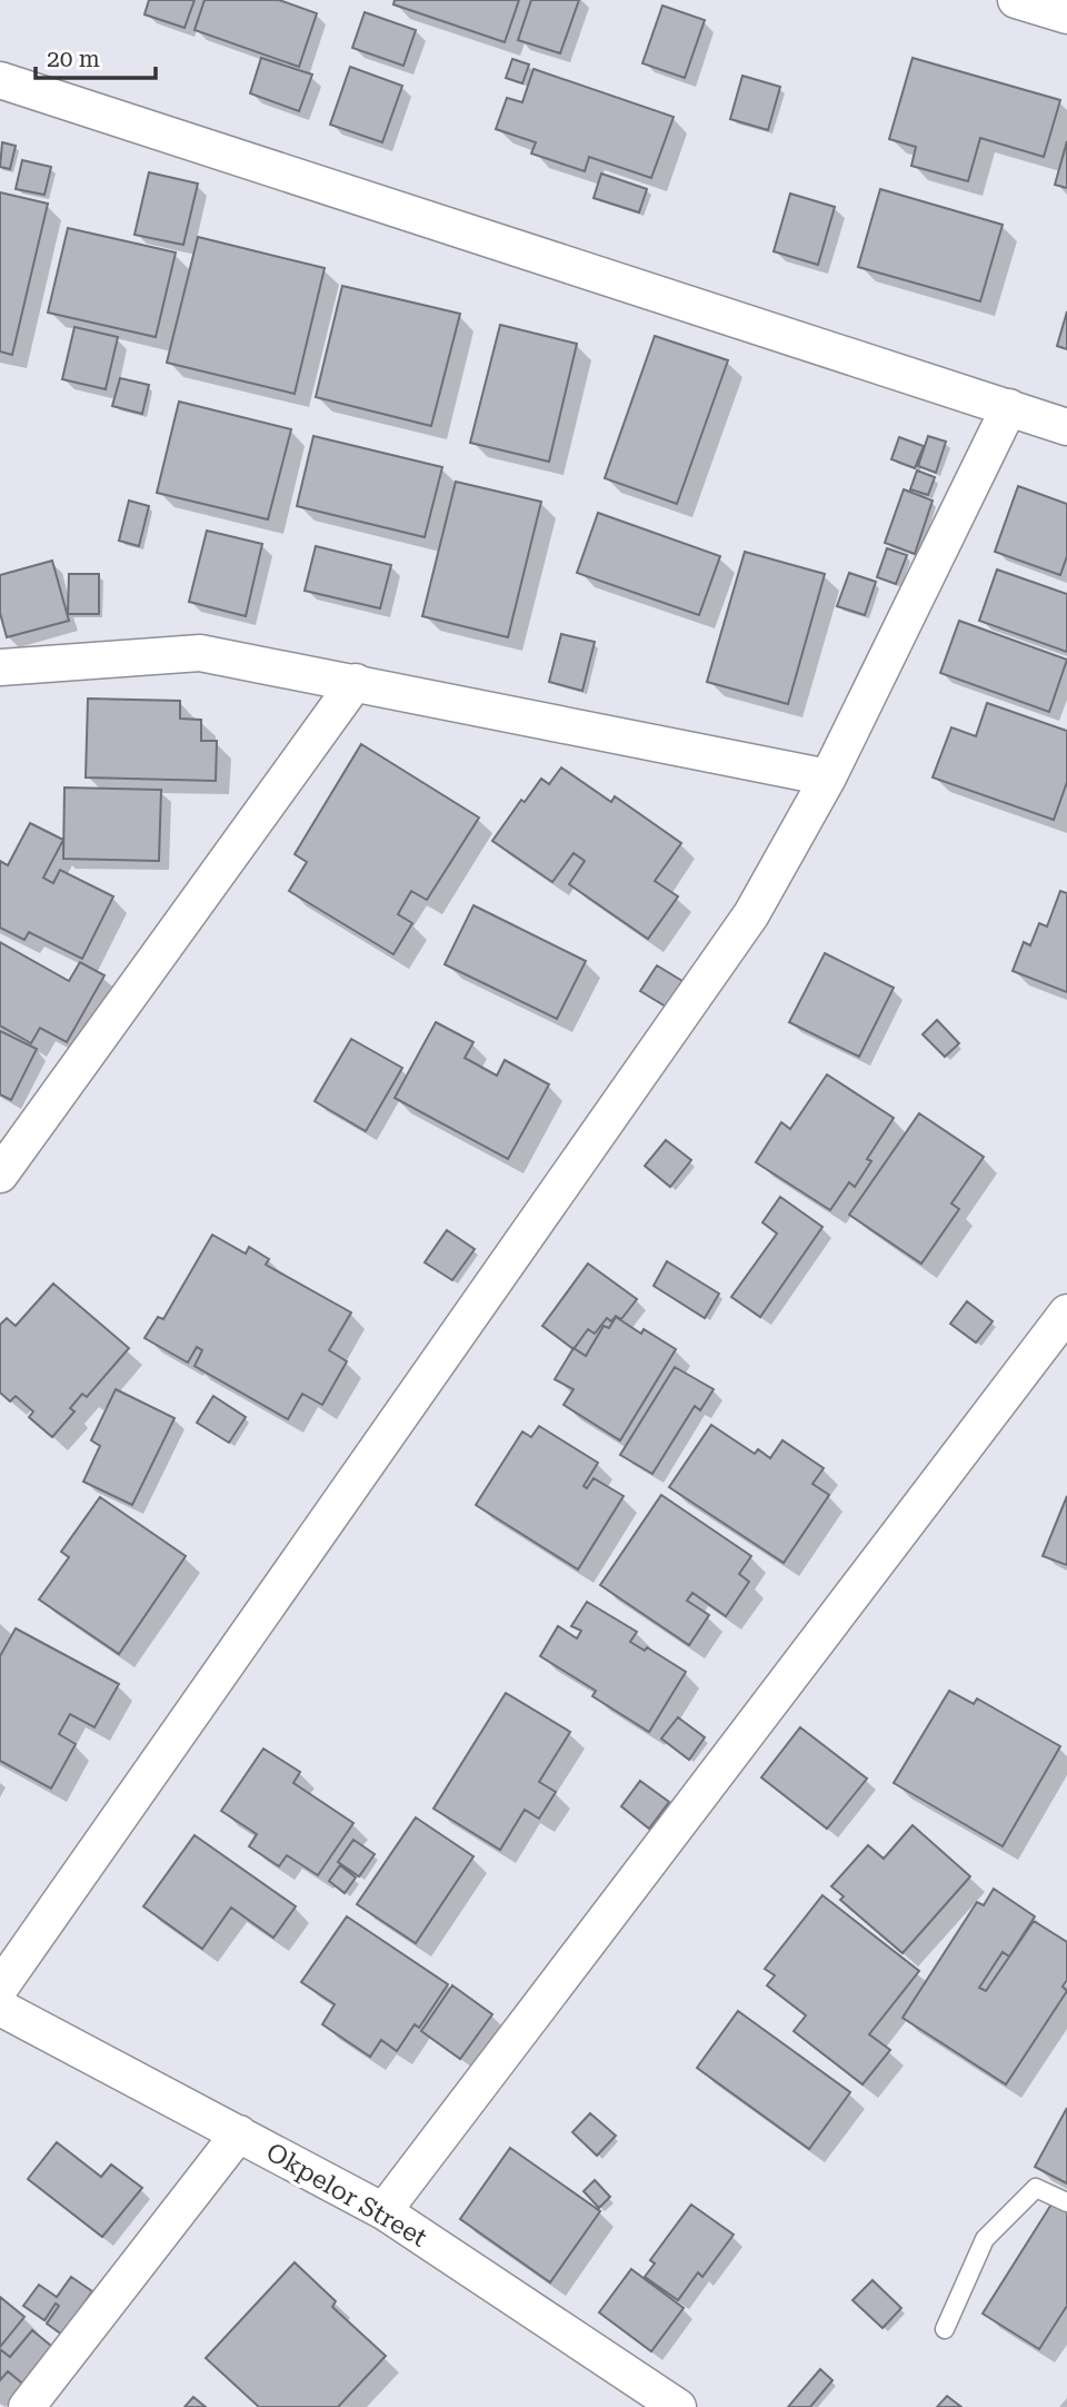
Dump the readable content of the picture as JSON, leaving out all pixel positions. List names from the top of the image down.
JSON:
{
  "streets": {
    "street": ["Okpelor Street"]
  },
  "scale_bar": "20 m"
}
